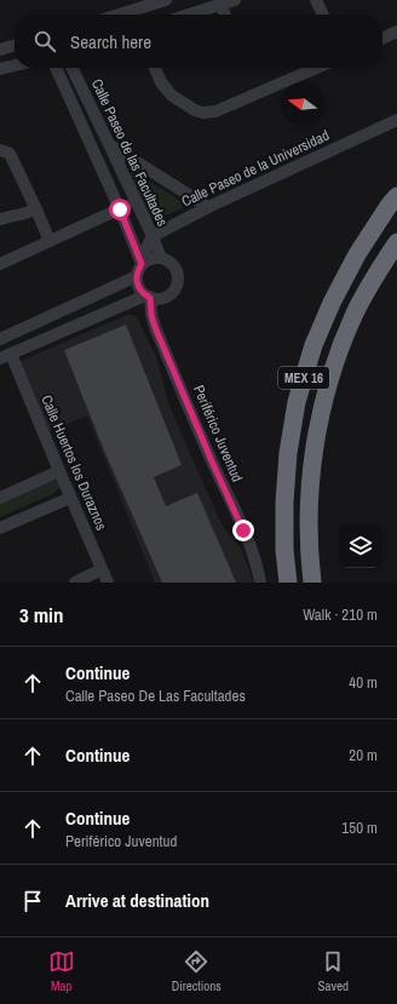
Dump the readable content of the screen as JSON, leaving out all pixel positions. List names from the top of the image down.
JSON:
{
  "streets": {
    "highway": ["MEX 16"],
    "street": [
      "Calle Paseo de las Facultades",
      "Calle Paseo de la Universidad",
      "Periférico Juventud",
      "Calle Huertos los Duraznos"
    ]
  },
  "crossings": [
    ["Calle Paseo de las Facultades", "Calle Paseo de la Universidad"],
    ["Calle Paseo de las Facultades", "Periférico Juventud"]
  ],
  "north": "left",
  "page": {
    "search": "Search here",
    "heading": ["3 min", "Walk · 210 m"],
    "list": [
      ["Continue", "Calle Paseo De Las Facultades", "40 m"],
      ["Continue", "20 m"],
      ["Continue", "Periférico Juventud", "150 m"],
      "Arrive at destination"
    ],
    "nav": ["Map", "Directions", "Saved"]
  }
}
